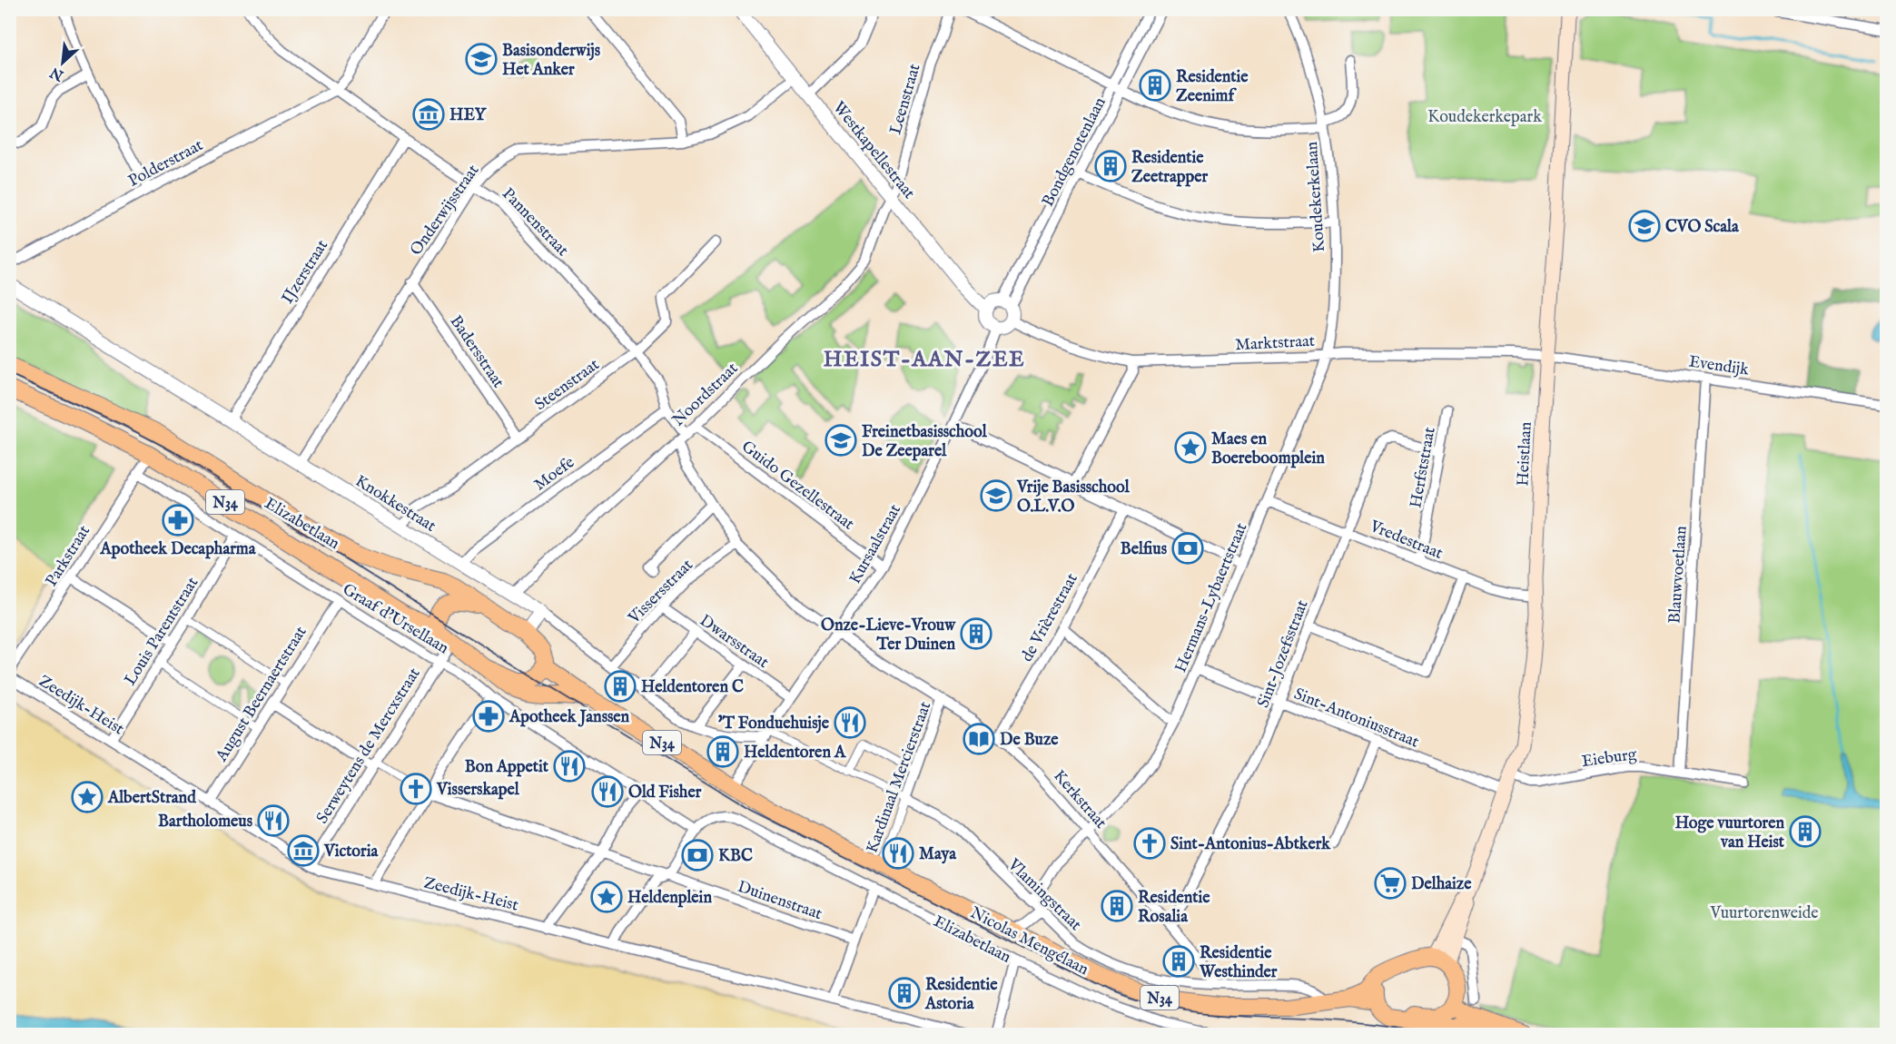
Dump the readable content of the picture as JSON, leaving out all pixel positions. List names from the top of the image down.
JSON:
{
  "streets": {
    "main road": [
      "Heistlaan",
      "N34",
      "Elizabetlaan",
      "Nicolas Mengélaan"
    ],
    "street": [
      "Leenstraat",
      "Westkapellestraat",
      "Bondgenotenlaan",
      "Polderstraat",
      "Koudekerkelaan",
      "Onderwijsstraat",
      "Pannenstraat",
      "IJzerstraat",
      "Marktstraat",
      "Badersstraat",
      "Evendijk",
      "Steenstraat",
      "Noordstraat",
      "Herfststraat",
      "Moefe",
      "Guido Gezellestraat",
      "Knokkestraat",
      "Vredestraat",
      "Kursaalstraat",
      "Parkstraat",
      "Blauwvoetlaan",
      "Vissersstraat",
      "Hermans-Lybaertstraat",
      "de Vrièrestraat",
      "Graaf d'Ursellaan",
      "Louis Parentstraat",
      "Dwarsstraat",
      "Sint-Jozefsstraat",
      "August Beernaertstraat",
      "Zeedijk-Heist",
      "Sint-Antoniusstraat",
      "Serweytens de Mercxstraat",
      "Eieburg",
      "Kardinaal Mercierstraat",
      "Kerkstraat",
      "Vlamingstraat",
      "Duinenstraat"
    ]
  },
  "crossings": [
    ["Leenstraat", "Westkapellestraat"],
    ["Leenstraat", "Noordstraat"],
    ["Westkapellestraat", "Bondgenotenlaan"],
    ["Westkapellestraat", "Onderwijsstraat"],
    ["Westkapellestraat", "Marktstraat"],
    ["Westkapellestraat", "Noordstraat"],
    ["Westkapellestraat", "Kursaalstraat"],
    ["Bondgenotenlaan", "Marktstraat"],
    ["Bondgenotenlaan", "Kursaalstraat"],
    ["Polderstraat", "Pannenstraat"],
    ["Koudekerkelaan", "Marktstraat"],
    ["Koudekerkelaan", "Hermans-Lybaertstraat"],
    ["Onderwijsstraat", "Pannenstraat"],
    ["Onderwijsstraat", "Badersstraat"],
    ["Onderwijsstraat", "Knokkestraat"],
    ["Pannenstraat", "IJzerstraat"],
    ["Pannenstraat", "Steenstraat"],
    ["Pannenstraat", "Noordstraat"],
    ["Pannenstraat", "Moefe"],
    ["IJzerstraat", "Knokkestraat"],
    ["Marktstraat", "Evendijk"],
    ["Marktstraat", "Heistlaan"],
    ["Marktstraat", "Kursaalstraat"],
    ["Marktstraat", "Hermans-Lybaertstraat"],
    ["Badersstraat", "Steenstraat"],
    ["Evendijk", "Heistlaan"],
    ["Evendijk", "Blauwvoetlaan"],
    ["Steenstraat", "Knokkestraat"],
    ["Noordstraat", "Guido Gezellestraat"],
    ["Noordstraat", "Knokkestraat"],
    ["Heistlaan", "N34"],
    ["Heistlaan", "Vredestraat"],
    ["Heistlaan", "Sint-Antoniusstraat"],
    ["Heistlaan", "Eieburg"],
    ["Heistlaan", "Nicolas Mengélaan"],
    ["Herfststraat", "Vredestraat"],
    ["Herfststraat", "Sint-Jozefsstraat"],
    ["Moefe", "Knokkestraat"],
    ["Guido Gezellestraat", "Kursaalstraat"],
    ["N34", "Nicolas Mengélaan"],
    ["Knokkestraat", "Kursaalstraat"],
    ["Knokkestraat", "Vissersstraat"],
    ["Knokkestraat", "Vlamingstraat"],
    ["Elizabetlaan", "Kursaalstraat"],
    ["Elizabetlaan", "Parkstraat"],
    ["Elizabetlaan", "Serweytens de Mercxstraat"],
    ["Elizabetlaan", "Nicolas Mengélaan"],
    ["Vredestraat", "Hermans-Lybaertstraat"],
    ["Vredestraat", "Sint-Jozefsstraat"],
    ["Kursaalstraat", "Dwarsstraat"],
    ["Kursaalstraat", "Kerkstraat"],
    ["Kursaalstraat", "Vlamingstraat"],
    ["Kursaalstraat", "Nicolas Mengélaan"],
    ["Parkstraat", "Graaf d'Ursellaan"],
    ["Parkstraat", "Zeedijk-Heist"],
    ["Blauwvoetlaan", "Eieburg"],
    ["Vissersstraat", "Dwarsstraat"],
    ["Hermans-Lybaertstraat", "Sint-Antoniusstraat"],
    ["Hermans-Lybaertstraat", "Kerkstraat"],
    ["Hermans-Lybaertstraat", "Vlamingstraat"],
    ["de Vrièrestraat", "Kerkstraat"],
    ["Graaf d'Ursellaan", "Louis Parentstraat"],
    ["Graaf d'Ursellaan", "August Beernaertstraat"],
    ["Graaf d'Ursellaan", "Serweytens de Mercxstraat"],
    ["Louis Parentstraat", "Zeedijk-Heist"],
    ["Sint-Jozefsstraat", "Sint-Antoniusstraat"],
    ["Sint-Jozefsstraat", "Kerkstraat"],
    ["August Beernaertstraat", "Zeedijk-Heist"],
    ["Zeedijk-Heist", "Serweytens de Mercxstraat"],
    ["Kardinaal Mercierstraat", "Kerkstraat"],
    ["Kardinaal Mercierstraat", "Vlamingstraat"],
    ["Kardinaal Mercierstraat", "Nicolas Mengélaan"],
    ["Kerkstraat", "Vlamingstraat"],
    ["Vlamingstraat", "Nicolas Mengélaan"]
  ],
  "districts": ["HEIST-AAN-ZEE"],
  "parks": ["Koudekerkepark", "Vuurtorenweide"],
  "places": {
    "school or university": [
      "Basisonderwijs Het Anker",
      "CVO Scala",
      "Freinetbasisschool De Zeeparel",
      "Vrije Basisschool O.L.V.O"
    ],
    "building": [
      "Residentie Zeenimf",
      "Residentie Zeetrapper",
      "Onze-Lieve-Vrouw Ter Duinen",
      "Heldentoren C",
      "Heldentoren A",
      "Hoge vuurtoren van Heist",
      "Residentie Rosalia",
      "Residentie Westhinder",
      "Residentie Astoria"
    ],
    "museum": ["HEY", "Victoria"],
    "place": ["Maes en Boereboomplein", "AlbertStrand", "Heldenplein"],
    "pharmacy": ["Apotheek Decapharma", "Apotheek Janssen"],
    "bank": ["Belfius", "KBC"],
    "restaurant": [
      "'T Fonduehuisje",
      "Bon Appetit",
      "Old Fisher",
      "Bartholomeus",
      "Maya"
    ],
    "library": ["De Buze"],
    "church": ["Visserskapel", "Sint-Antonius-Abtkerk"],
    "supermarket": ["Delhaize"]
  },
  "north": "bottom left"
}
